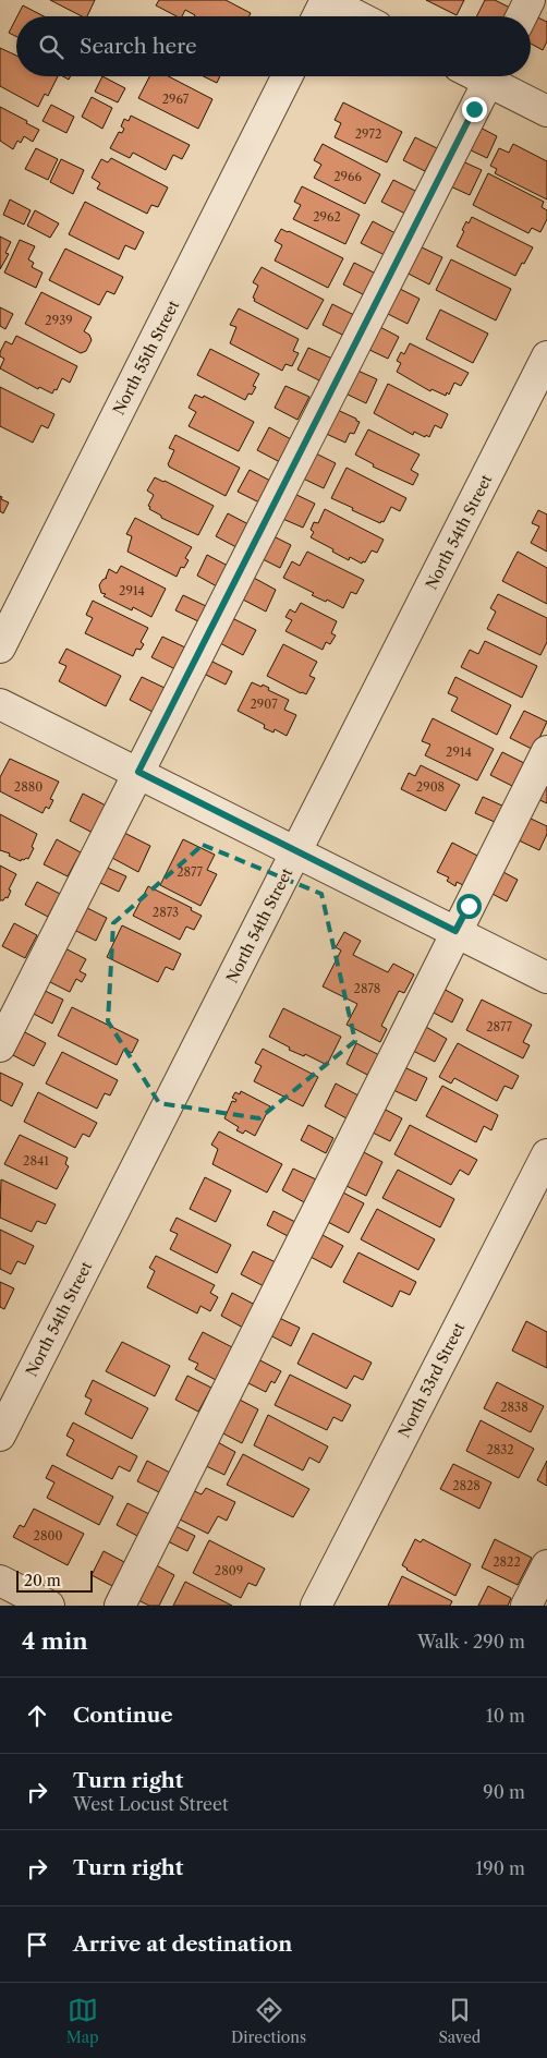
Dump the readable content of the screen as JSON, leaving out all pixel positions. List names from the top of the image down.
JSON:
{
  "streets": {
    "street": ["North 55th Street", "North 54th Street", "North 53rd Street"]
  },
  "house_numbers": [
    "2967",
    "2972",
    "2966",
    "2962",
    "2939",
    "2914",
    "2907",
    "2914",
    "2880",
    "2908",
    "2877",
    "2873",
    "2878",
    "2877",
    "2841",
    "2838",
    "2832",
    "2828",
    "2800",
    "2822",
    "2809"
  ],
  "scale_bar": "20 m",
  "page": {
    "search": "Search here",
    "scale": "20 m",
    "heading": ["4 min", "Walk · 290 m"],
    "list": [
      ["Continue", "10 m"],
      ["Turn right", "West Locust Street", "90 m"],
      ["Turn right", "190 m"],
      "Arrive at destination"
    ],
    "nav": ["Map", "Directions", "Saved"]
  }
}
